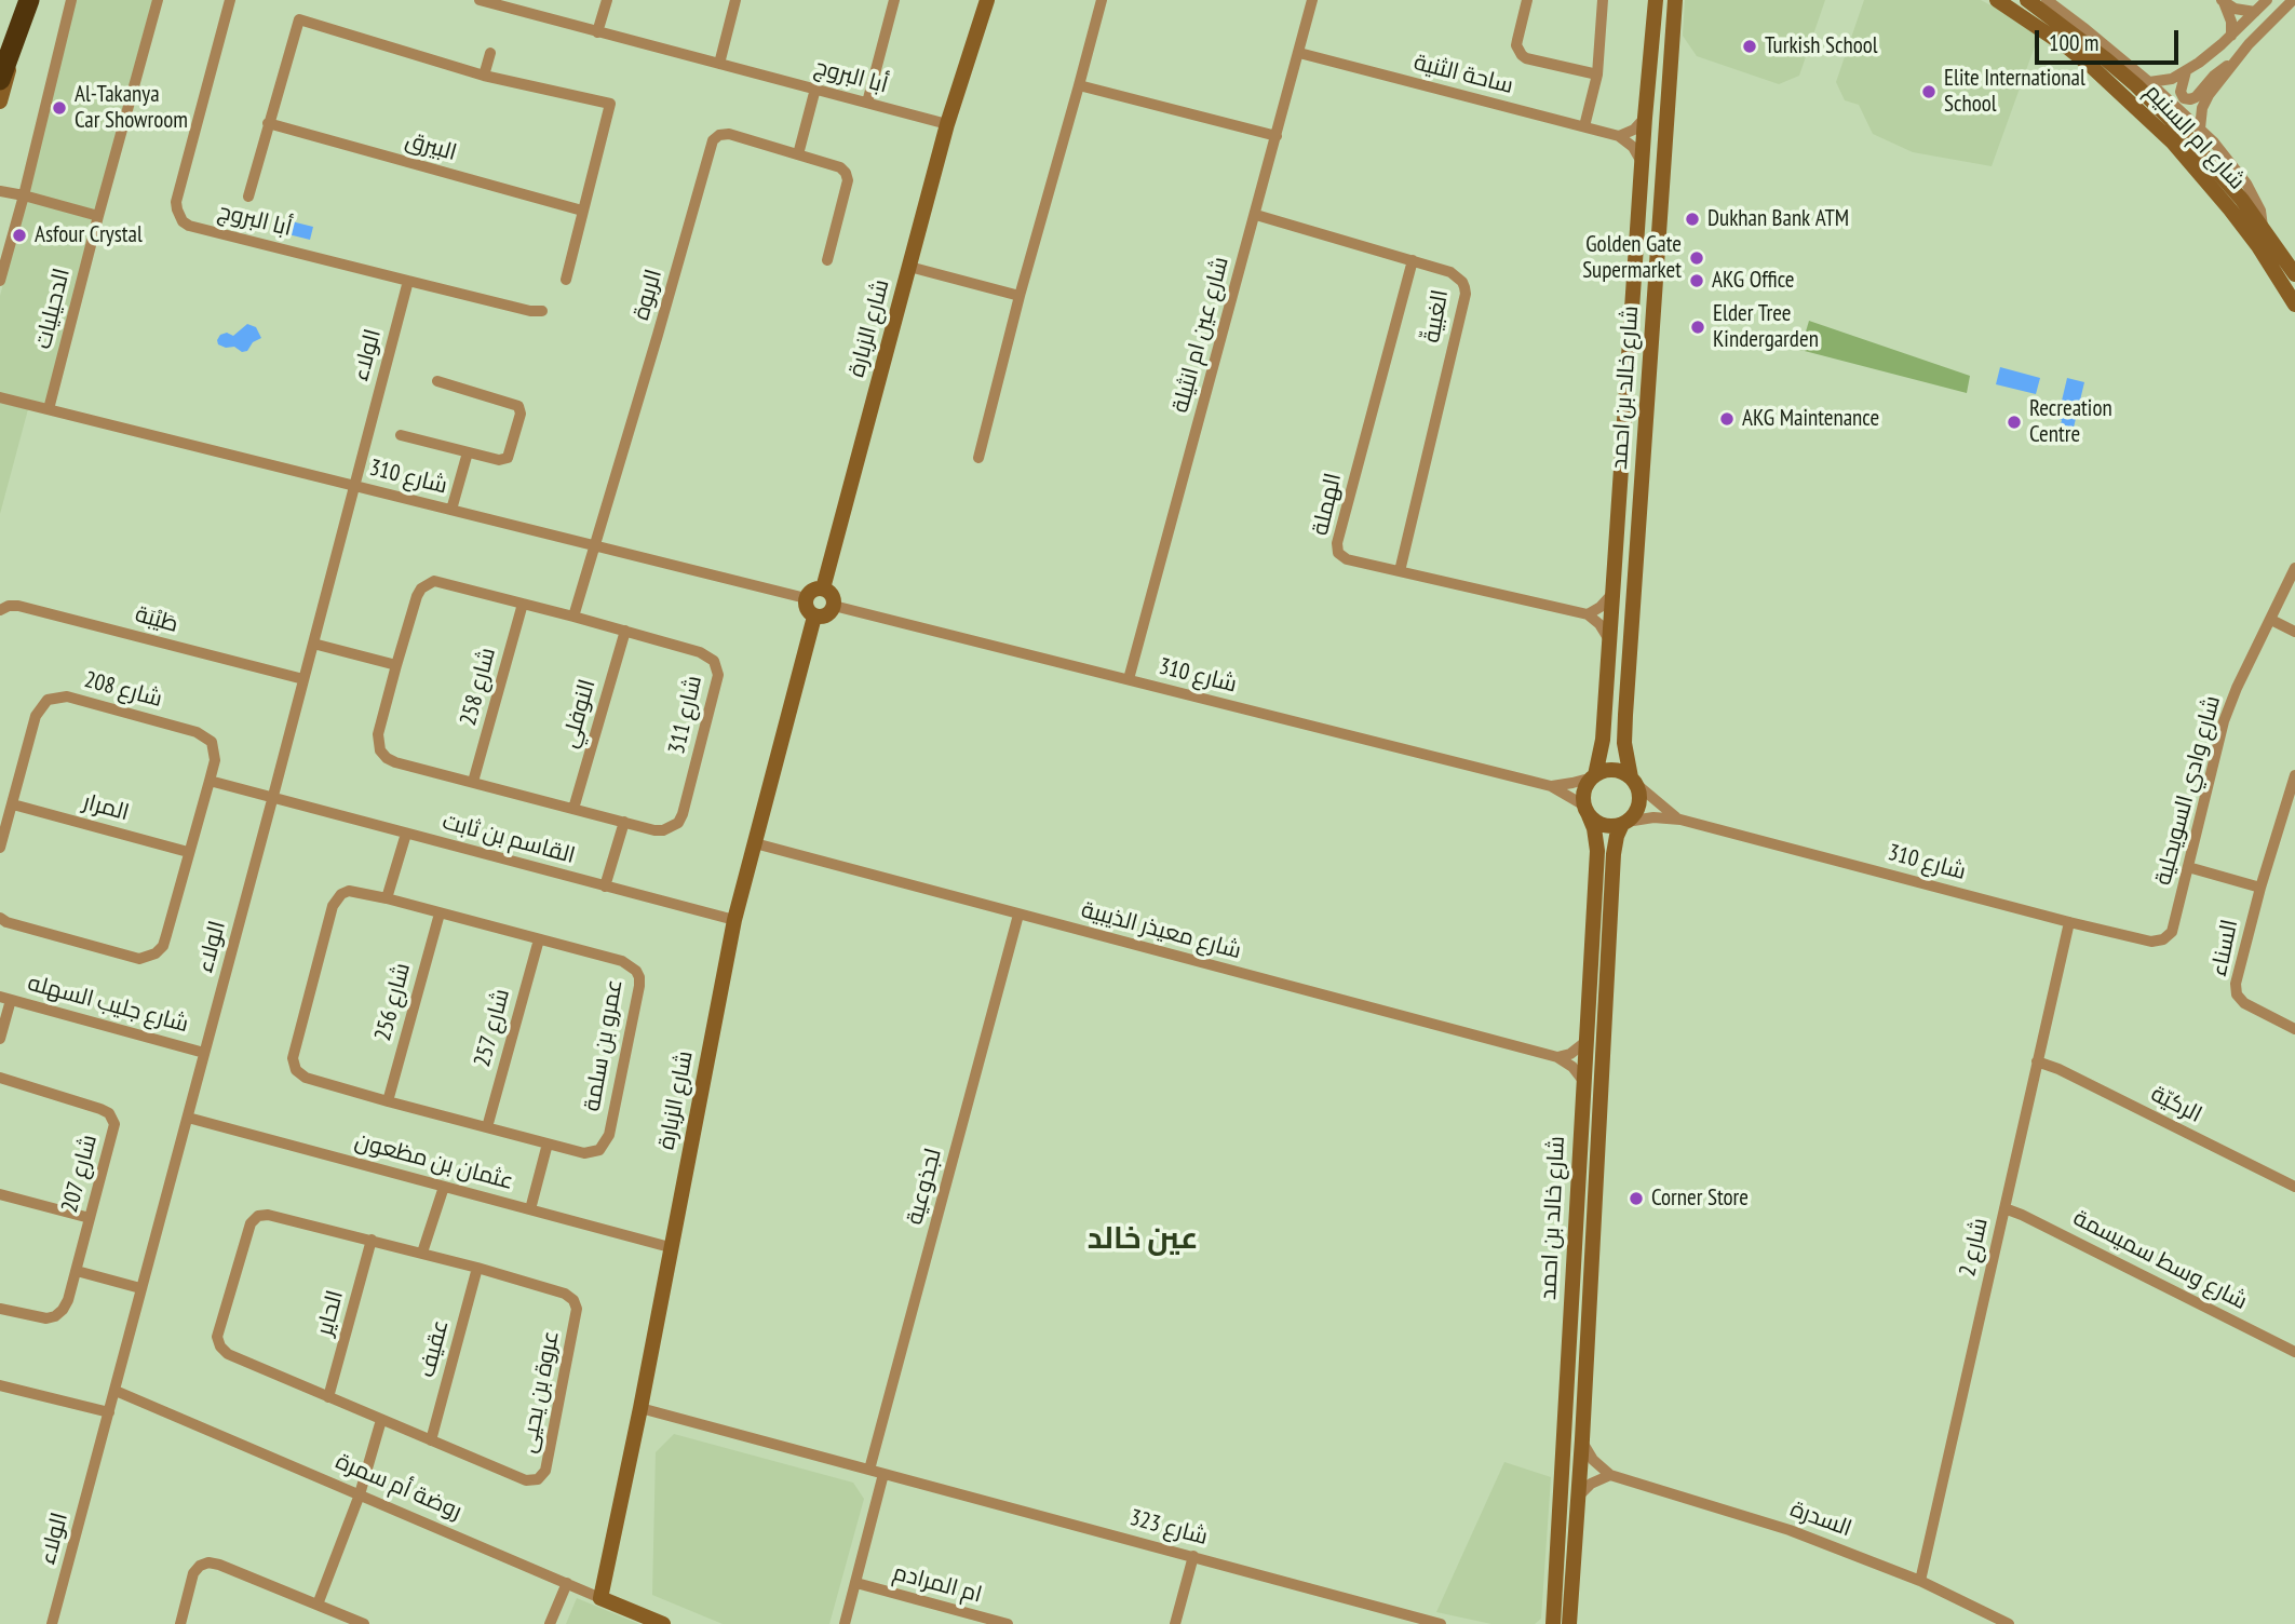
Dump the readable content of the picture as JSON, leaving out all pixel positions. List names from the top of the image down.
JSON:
{
  "streets": {
    "main road": [
      "شارع ام السنيم",
      "شارع الزبارة",
      "شارع خالد بن احمد",
      "روضة أم سمرة"
    ],
    "street": [
      "ساحة الثنية",
      "أبا البروج",
      "البيرق",
      "الربوة",
      "الدحيليات",
      "الغبيةّ",
      "شارع عين ام انثيلة",
      "الولاء",
      "شارع 310",
      "الهملة",
      "طَيْبَة",
      "شارع 258",
      "شارع 208",
      "النوفلي",
      "شارع 311",
      "شارع وادي السويحلية",
      "المرار",
      "القاسم بن ثابت",
      "شارع معيذر الذيبية",
      "السناء",
      "شارع 256",
      "شارع جليب السهله",
      "شارع 257",
      "عمرو بن سلمة",
      "الركيّة",
      "عثمان بن مظعون",
      "شارع 207",
      "لجذوعية",
      "شارع 2",
      "شارع وسط سميسمة",
      "الحاير",
      "عقيف",
      "عروة بن يحيى",
      "السدرة",
      "شارع 323",
      "ام المرادم"
    ]
  },
  "crossings": [
    ["ساحة الثنية", "شارع عين ام انثيلة"],
    ["أبا البروج", "شارع الزبارة"],
    ["أبا البروج", "الولاء"],
    ["الربوة", "شارع 310"],
    ["الدحيليات", "شارع 310"],
    ["الغبيةّ", "شارع عين ام انثيلة"],
    ["الغبيةّ", "الهملة"],
    ["شارع الزبارة", "شارع 310"],
    ["شارع الزبارة", "القاسم بن ثابت"],
    ["شارع الزبارة", "شارع معيذر الذيبية"],
    ["شارع الزبارة", "عثمان بن مظعون"],
    ["شارع الزبارة", "روضة أم سمرة"],
    ["شارع الزبارة", "شارع 323"],
    ["شارع عين ام انثيلة", "شارع 310"],
    ["الولاء", "شارع 310"],
    ["الولاء", "طَيْبَة"],
    ["الولاء", "القاسم بن ثابت"],
    ["الولاء", "شارع جليب السهله"],
    ["الولاء", "عثمان بن مظعون"],
    ["الولاء", "روضة أم سمرة"],
    ["شارع خالد بن احمد", "شارع 310"],
    ["شارع خالد بن احمد", "شارع معيذر الذيبية"],
    ["شارع 310", "شارع وادي السويحلية"],
    ["شارع 310", "شارع 2"],
    ["شارع 258", "شارع 311"],
    ["شارع 208", "المرار"],
    ["النوفلي", "شارع 311"],
    ["شارع معيذر الذيبية", "لجذوعية"],
    ["شارع 256", "عمرو بن سلمة"],
    ["شارع 257", "عمرو بن سلمة"],
    ["الركيّة", "شارع 2"],
    ["لجذوعية", "شارع 323"],
    ["شارع 2", "شارع وسط سميسمة"],
    ["شارع 2", "السدرة"],
    ["الحاير", "عروة بن يحيى"],
    ["عقيف", "عروة بن يحيى"]
  ],
  "districts": ["عين خالد"],
  "places": [
    "Turkish School",
    "Elite International School",
    "Al-Takanya Car Showroom",
    "Dukhan Bank ATM",
    "Asfour Crystal",
    "Golden Gate Supermarket",
    "AKG Office",
    "Elder Tree Kindergarden",
    "AKG Maintenance",
    "Recreation Centre",
    "Corner Store"
  ],
  "scale_bar": "100 m"
}
